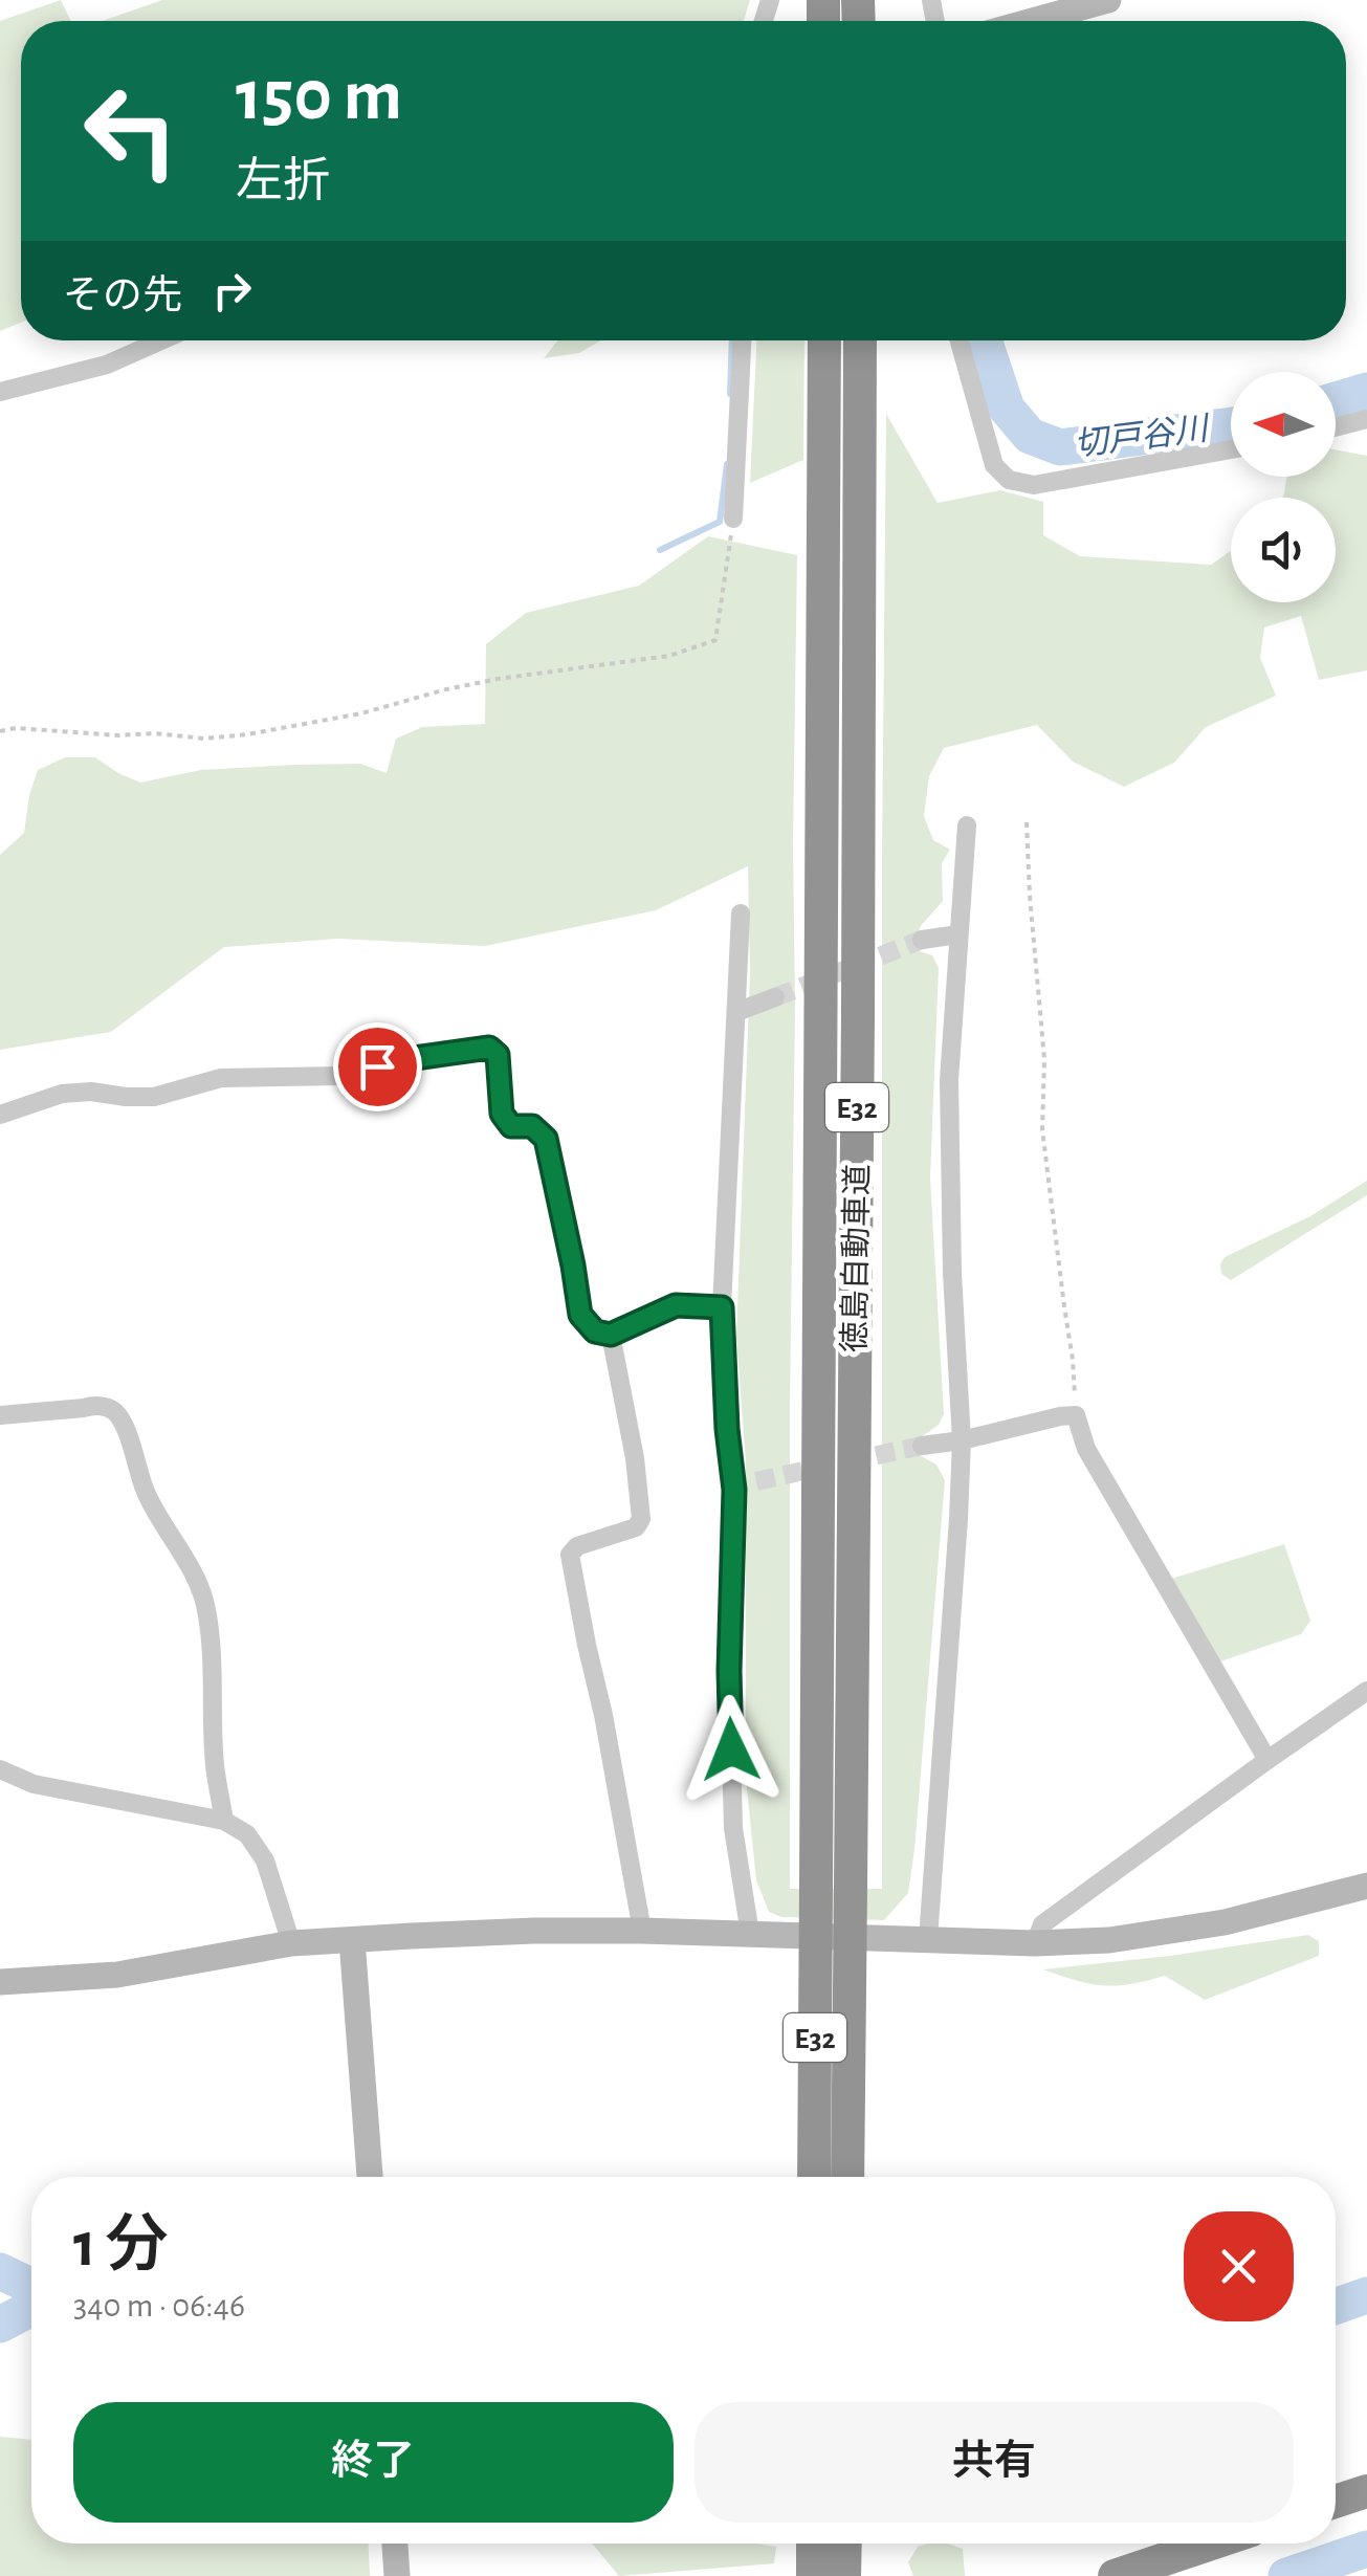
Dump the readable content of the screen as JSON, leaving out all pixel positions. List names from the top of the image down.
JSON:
{
  "streets": {
    "highway": ["E32", "徳島自動車道"]
  },
  "water": ["切戸谷川"],
  "north": "left",
  "page": {
    "turn": ["150 m", "左折"],
    "then": "その先",
    "heading": ["1 分", "340 m · 06:46"],
    "buttons": ["終了", "共有"]
  }
}
